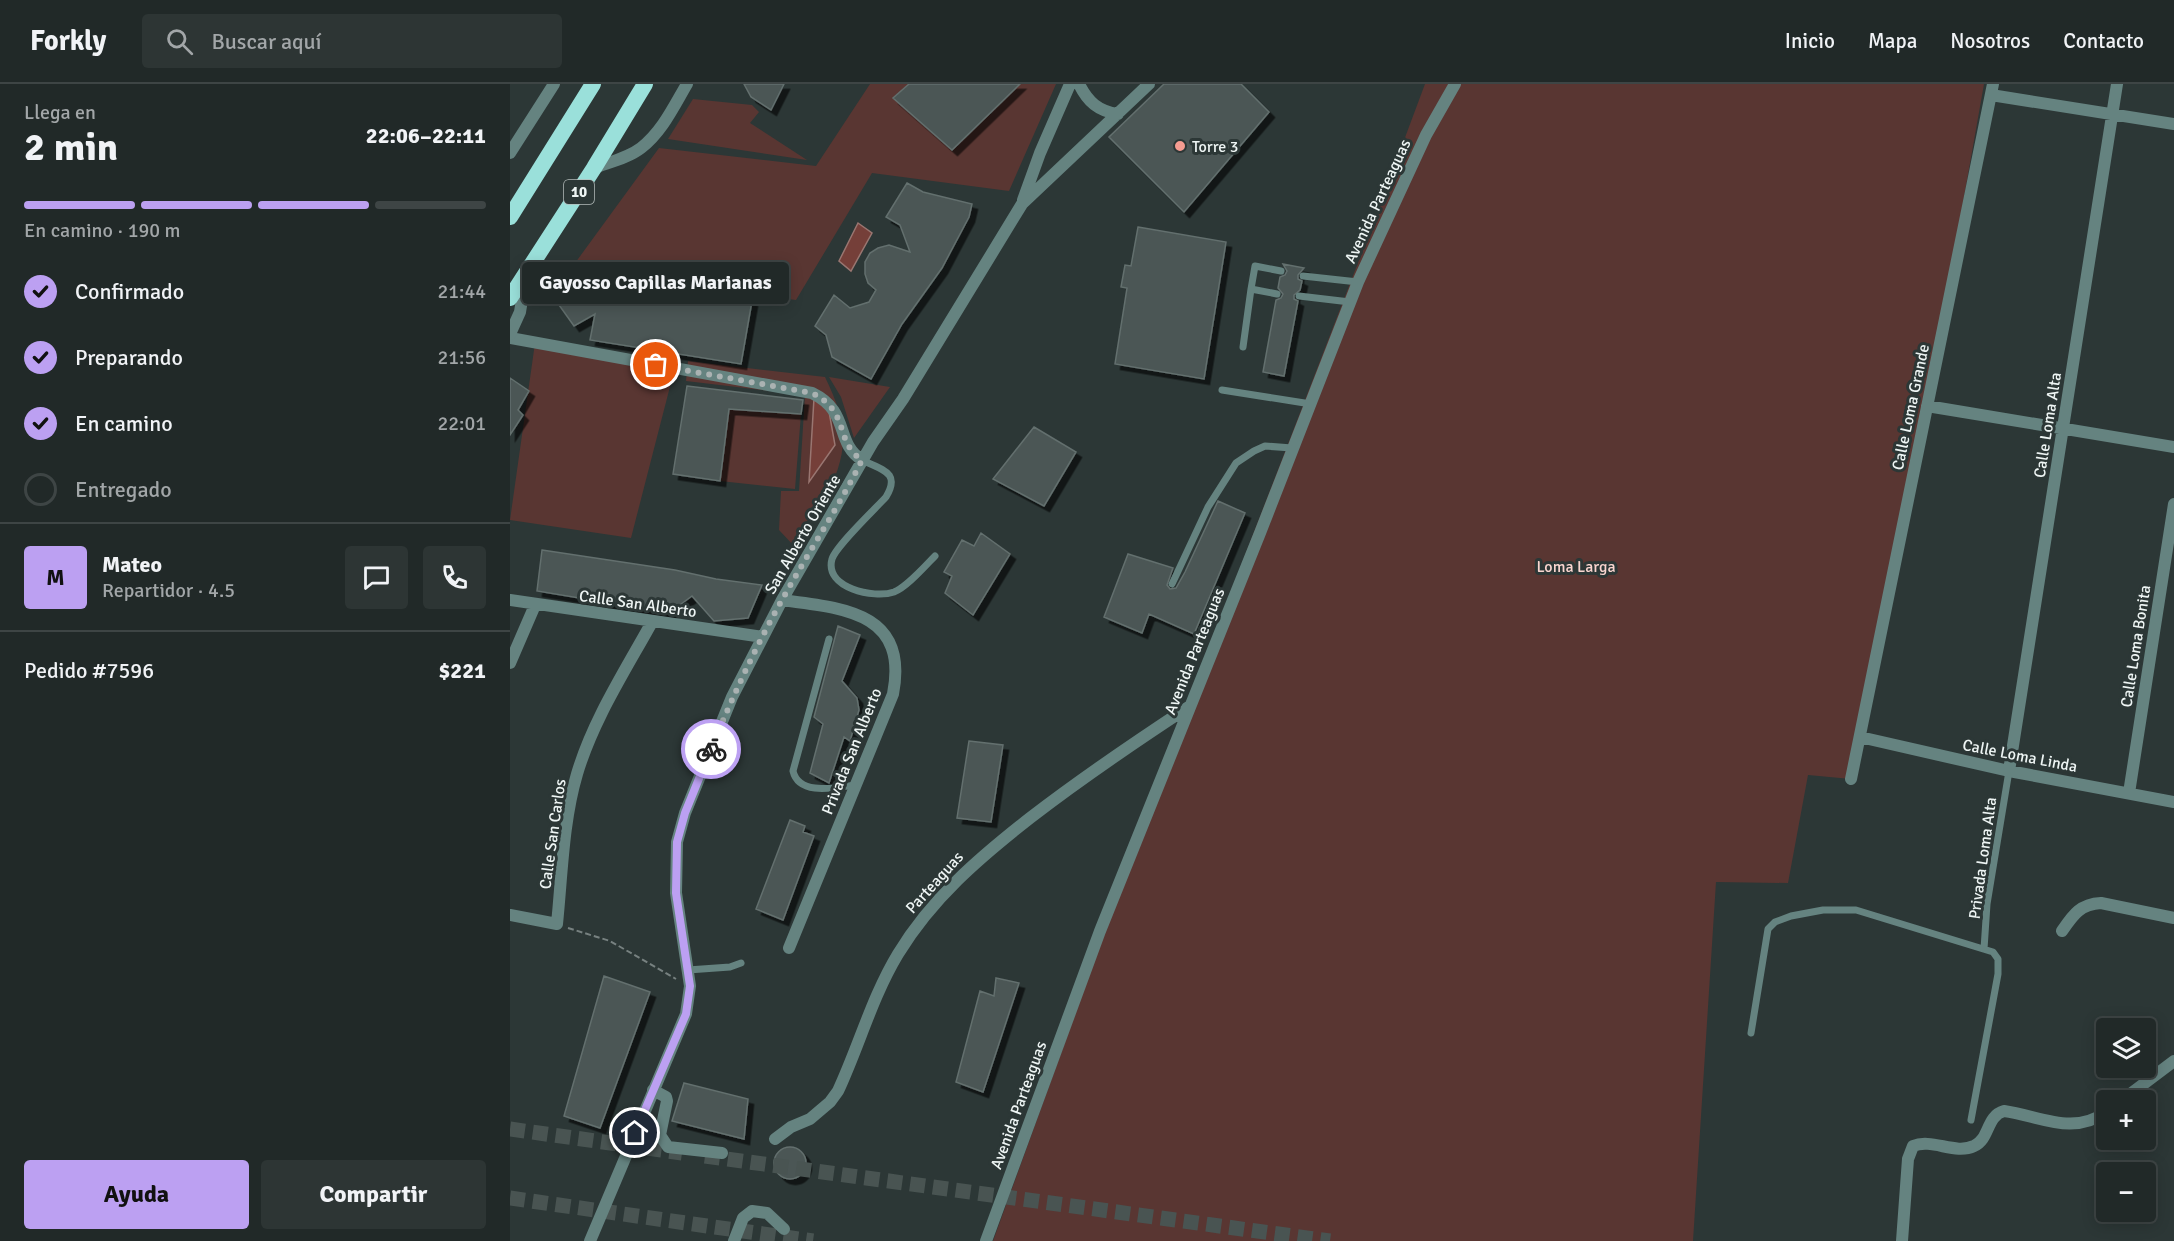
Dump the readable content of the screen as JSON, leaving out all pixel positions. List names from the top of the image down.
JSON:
{
  "streets": {
    "highway": ["10"],
    "street": [
      "Avenida Parteaguas",
      "Calle Loma Grande",
      "Calle Loma Alta",
      "San Alberto Oriente",
      "Calle San Alberto",
      "Calle Loma Bonita",
      "Privada San Alberto",
      "Calle Loma Linda",
      "Calle San Carlos",
      "Parteaguas"
    ],
    "lane": ["Privada Loma Alta"]
  },
  "crossings": [
    ["Avenida Parteaguas", "Parteaguas"],
    ["Calle Loma Grande", "Calle Loma Linda"],
    ["Calle Loma Alta", "Calle Loma Linda"],
    ["Calle Loma Alta", "Privada Loma Alta"],
    ["San Alberto Oriente", "Calle San Alberto"],
    ["San Alberto Oriente", "Privada San Alberto"],
    ["Calle San Alberto", "Calle San Carlos"],
    ["Calle Loma Bonita", "Calle Loma Linda"],
    ["Calle Loma Linda", "Privada Loma Alta"]
  ],
  "parks": ["Loma Larga"],
  "places": ["Torre 3", "Gayosso Capillas Marianas"],
  "page": {
    "header": "Forkly",
    "search": "Buscar aquí",
    "nav": [
      "Inicio",
      "Mapa",
      "Nosotros",
      "Contacto"
    ],
    "heading": ["2 min", "Llega en", "22:06–22:11"],
    "panel": [
      "Mateo",
      "Repartidor · 4.5",
      "Pedido #7596",
      "$221"
    ],
    "bar": "En camino · 190 m",
    "list": [
      ["Confirmado", "21:44"],
      ["Preparando", "21:56"],
      ["En camino", "22:01"],
      "Entregado"
    ],
    "bubble": "Gayosso Capillas Marianas",
    "round": "M",
    "map_buttons": ["+", "−"],
    "buttons": ["Ayuda", "Compartir"]
  }
}
